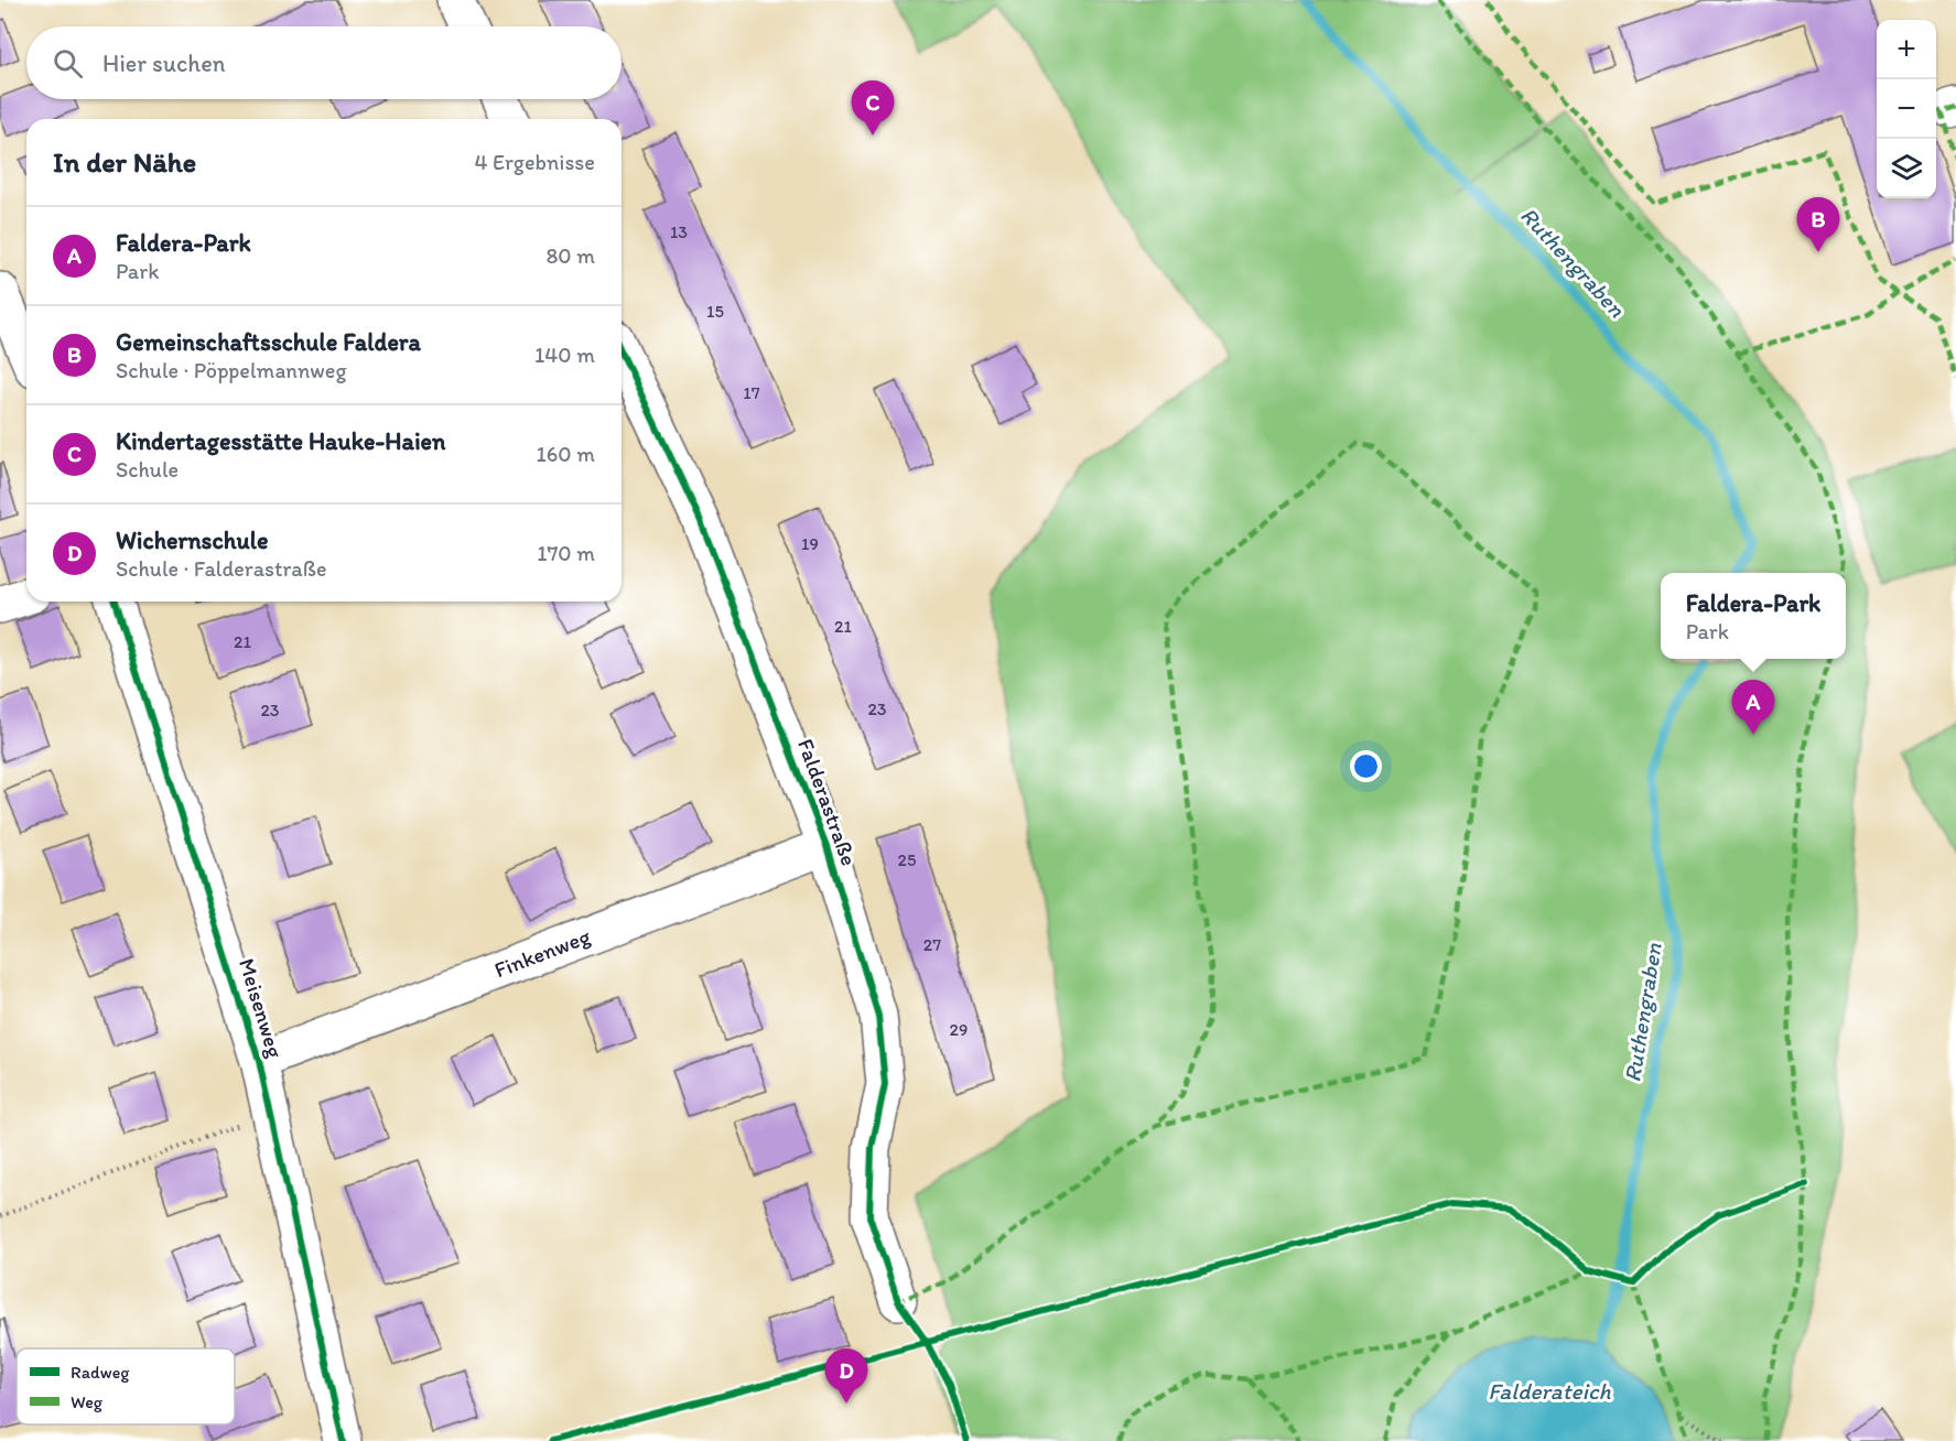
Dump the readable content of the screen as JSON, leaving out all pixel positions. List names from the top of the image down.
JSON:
{
  "streets": {
    "street": ["Falderastraße", "Finkenweg", "Meisenweg"]
  },
  "crossings": [
    ["Falderastraße", "Finkenweg"],
    ["Finkenweg", "Meisenweg"]
  ],
  "water": ["Ruthengraben", "Falderateich"],
  "house_numbers": [
    "13",
    "15",
    "17",
    "19",
    "21",
    "21",
    "23",
    "23",
    "25",
    "27",
    "29"
  ],
  "legend": ["Radweg", "Weg"],
  "page": {
    "map_buttons": ["+", "−"],
    "search": "Hier suchen",
    "pins": [
      "C",
      "B",
      "A",
      "D"
    ],
    "heading": ["In der Nähe", "4 Ergebnisse"],
    "list": [
      {
        "mark": "A",
        "name": "Faldera-Park",
        "note": "Park",
        "value": "80 m"
      },
      {
        "mark": "B",
        "name": "Gemeinschaftsschule Faldera",
        "note": "Schule · Pöppelmannweg",
        "value": "140 m"
      },
      {
        "mark": "C",
        "name": "Kindertagesstätte Hauke-Haien",
        "note": "Schule",
        "value": "160 m"
      },
      {
        "mark": "D",
        "name": "Wichernschule",
        "note": "Schule · Falderastraße",
        "value": "170 m"
      }
    ],
    "popup": ["Faldera-Park", "Park"]
  }
}
